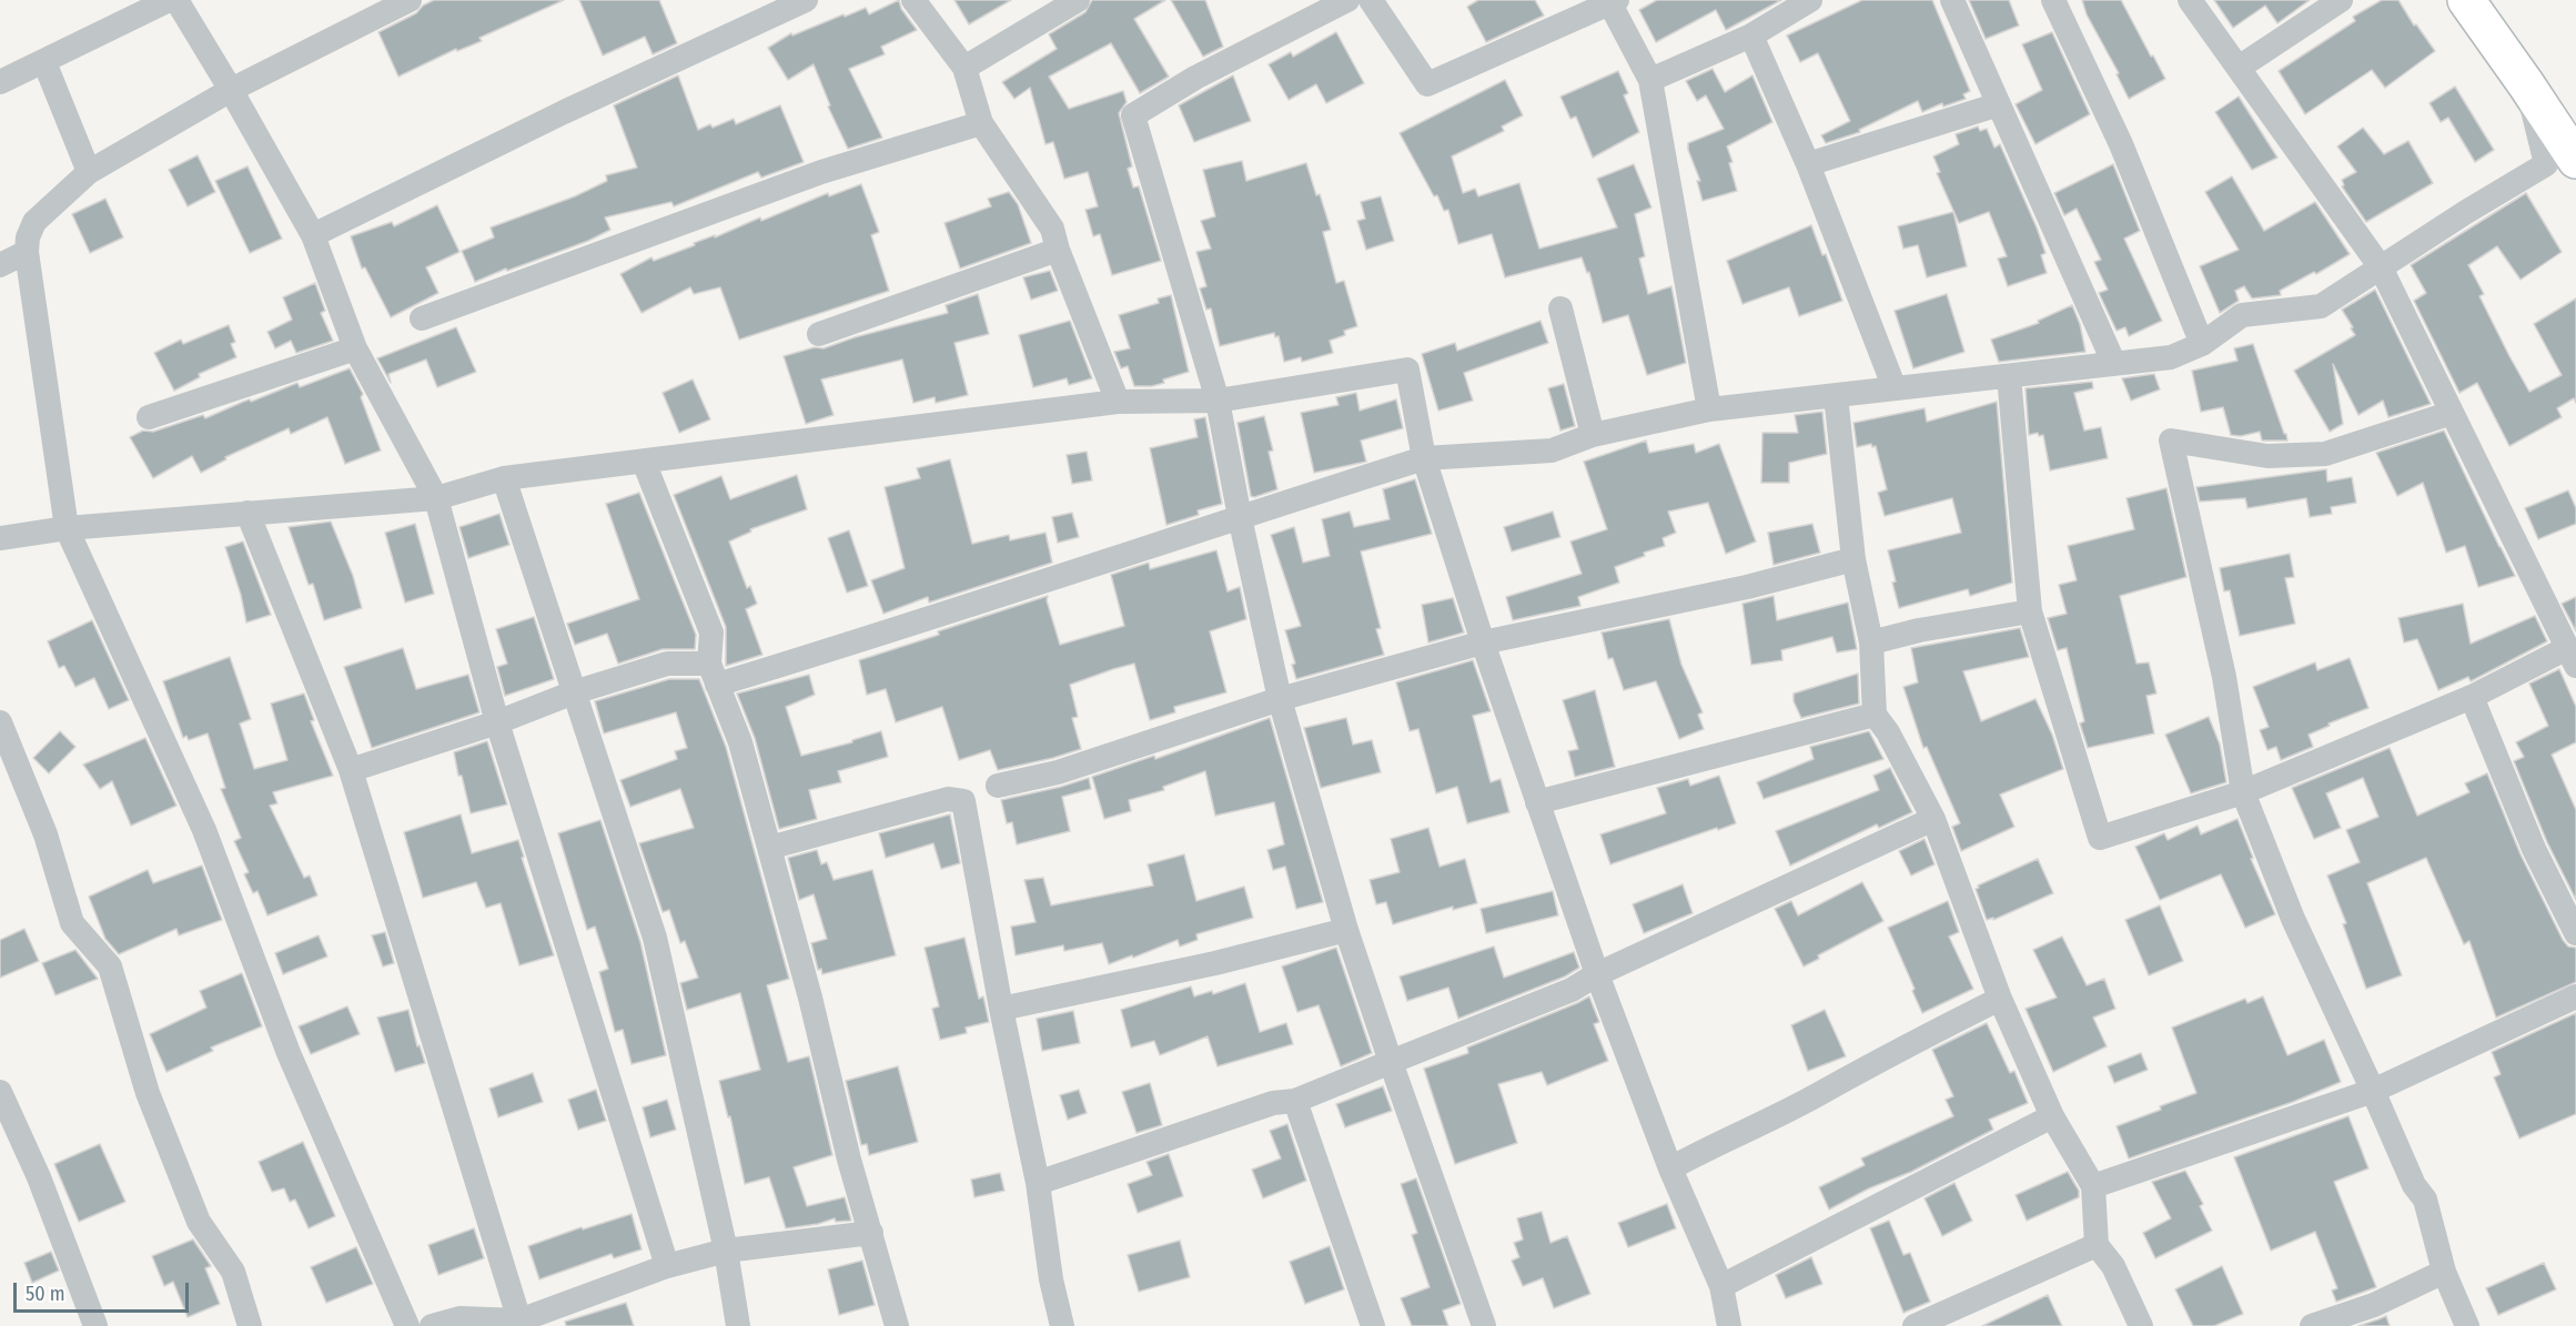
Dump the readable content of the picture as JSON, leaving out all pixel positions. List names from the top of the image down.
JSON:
{
  "scale_bar": "50 m"
}
